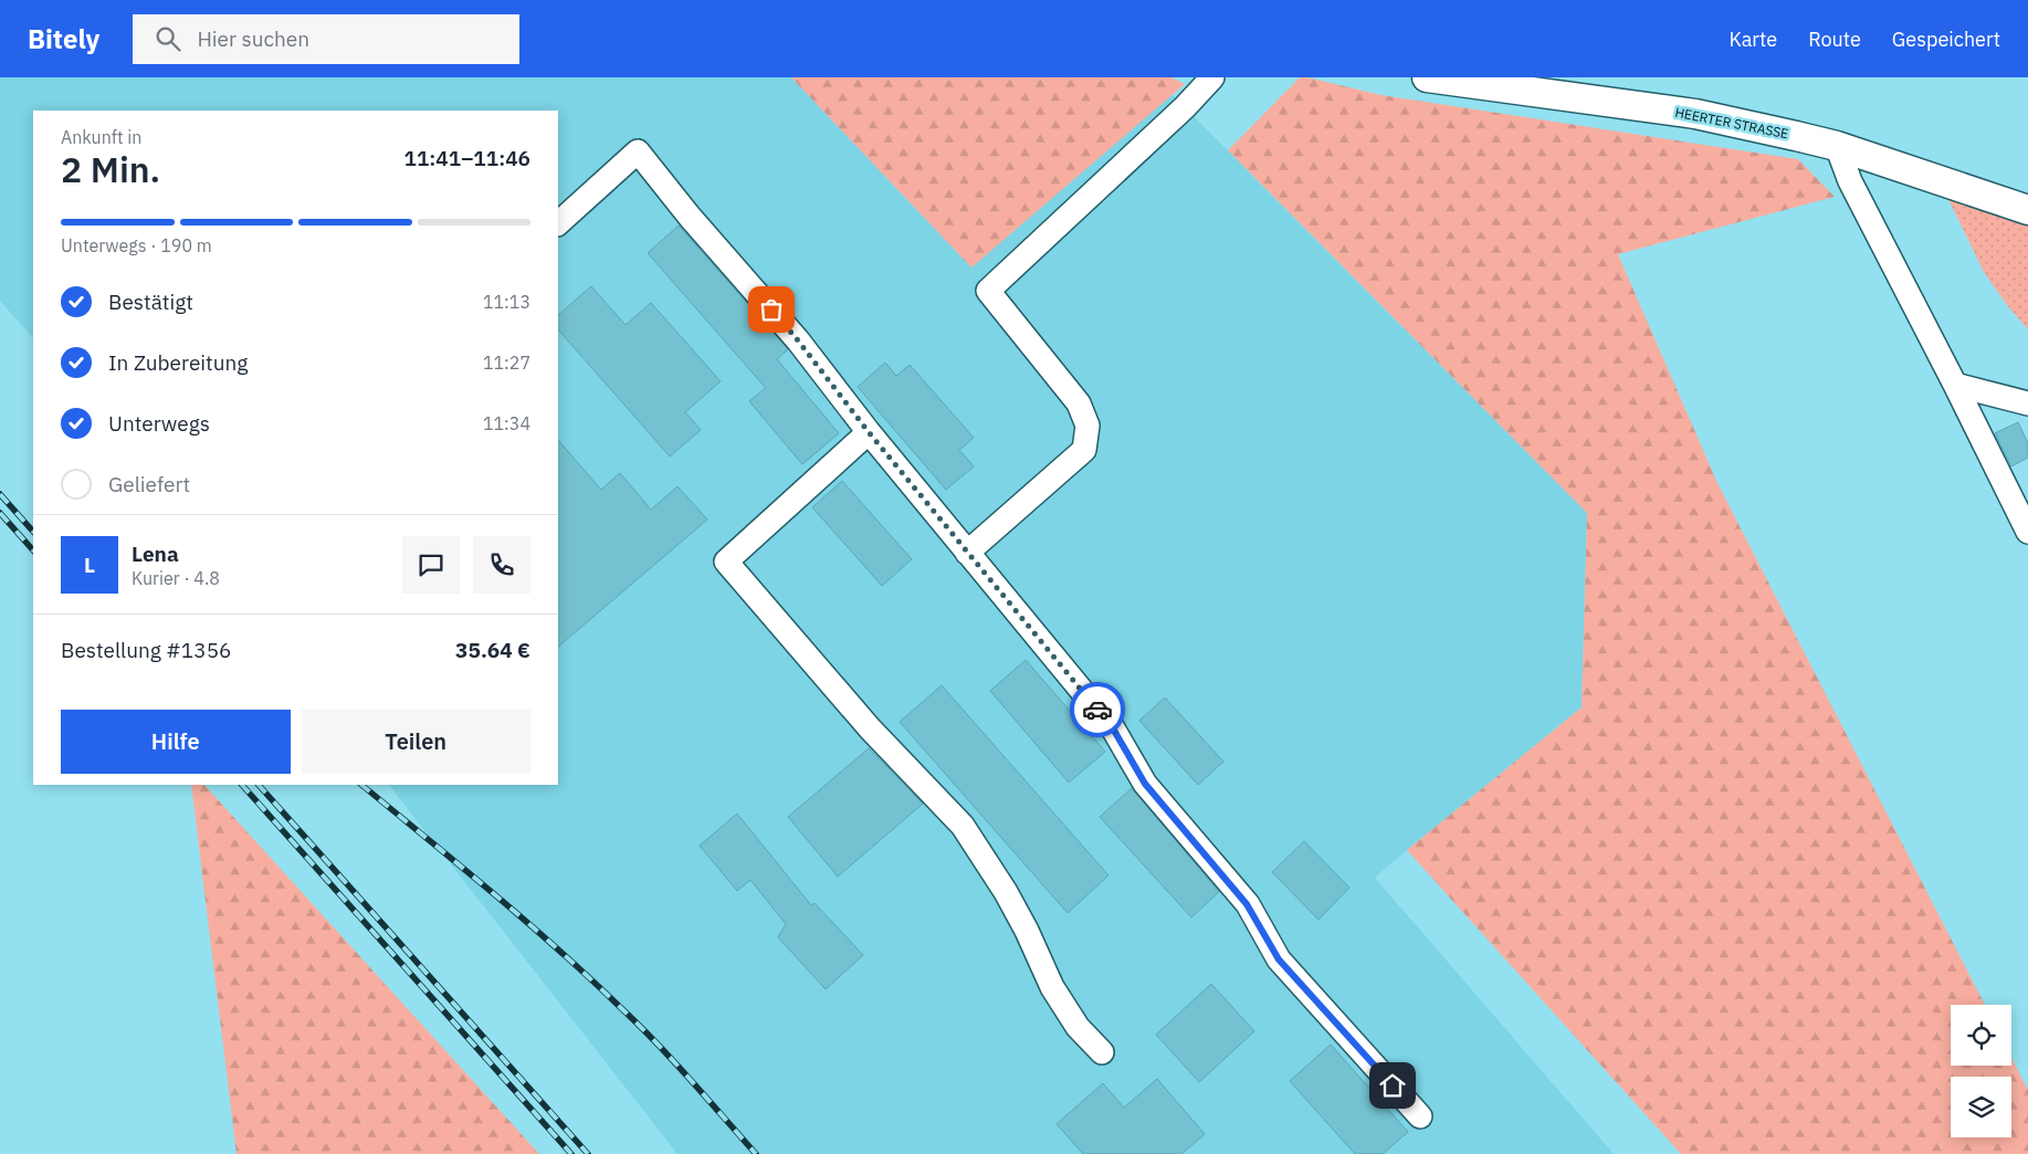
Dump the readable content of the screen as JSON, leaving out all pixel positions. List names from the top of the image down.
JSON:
{
  "streets": {
    "main road": ["HEERTER STRASSE"]
  },
  "page": {
    "header": "Bitely",
    "search": "Hier suchen",
    "nav": ["Karte", "Route", "Gespeichert"],
    "heading": ["2 Min.", "Ankunft in", "11:41–11:46"],
    "panel": [
      "Lena",
      "Kurier · 4.8",
      "Bestellung #1356",
      "35.64 €"
    ],
    "bar": "Unterwegs · 190 m",
    "list": [
      ["Bestätigt", "11:13"],
      ["In Zubereitung", "11:27"],
      ["Unterwegs", "11:34"],
      "Geliefert"
    ],
    "round": "L",
    "buttons": ["Hilfe", "Teilen"]
  }
}
